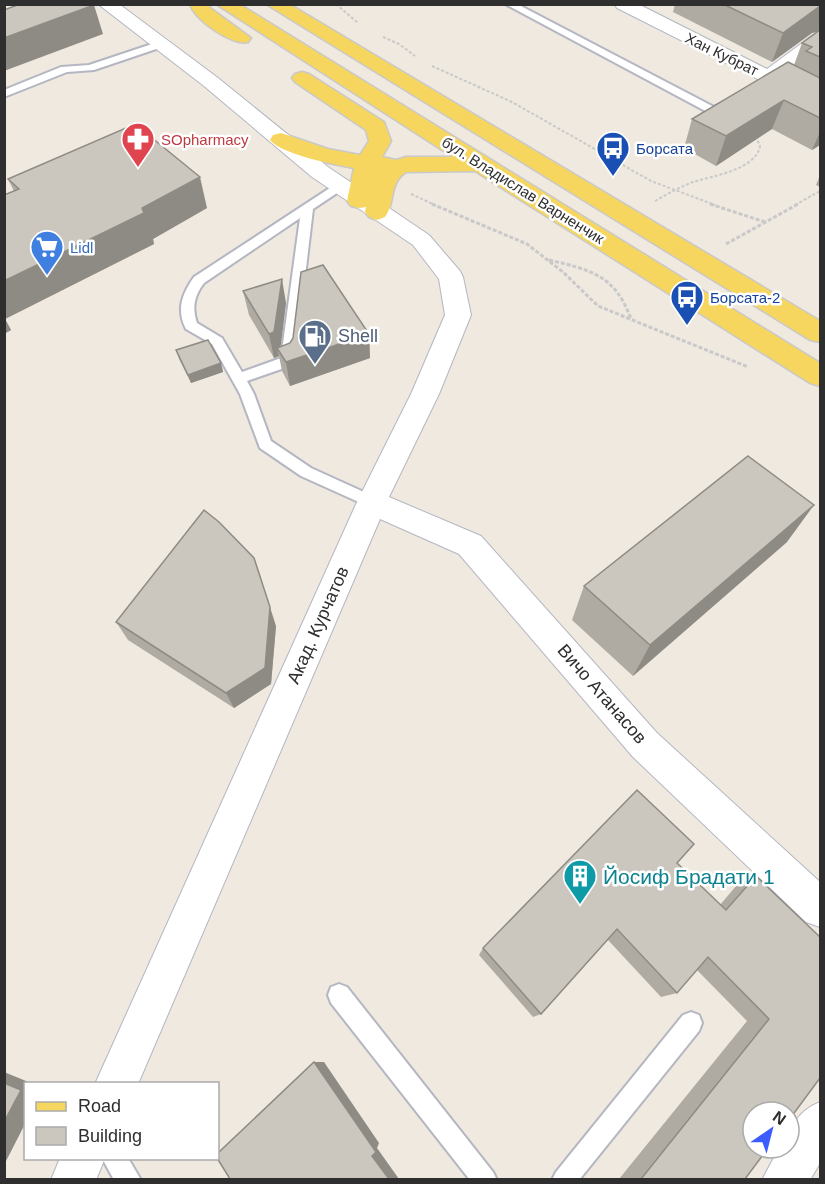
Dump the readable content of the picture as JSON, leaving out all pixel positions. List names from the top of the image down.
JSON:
{
  "streets": {
    "main road": ["бул. Владислав Варненчик"],
    "street": ["Хан Кубрат", "Акад. Курчатов", "Вичо Атанасов"]
  },
  "crossings": [
    ["Акад. Курчатов", "Вичо Атанасов"]
  ],
  "places": {
    "pharmacy": ["SOpharmacy"],
    "bus stop": ["Борсата", "Борсата-2"],
    "supermarket": ["Lidl"],
    "fuel station": ["Shell"],
    "building": ["Йосиф Брадати 1"]
  },
  "legend": ["Road", "Building"],
  "north": "top right"
}
